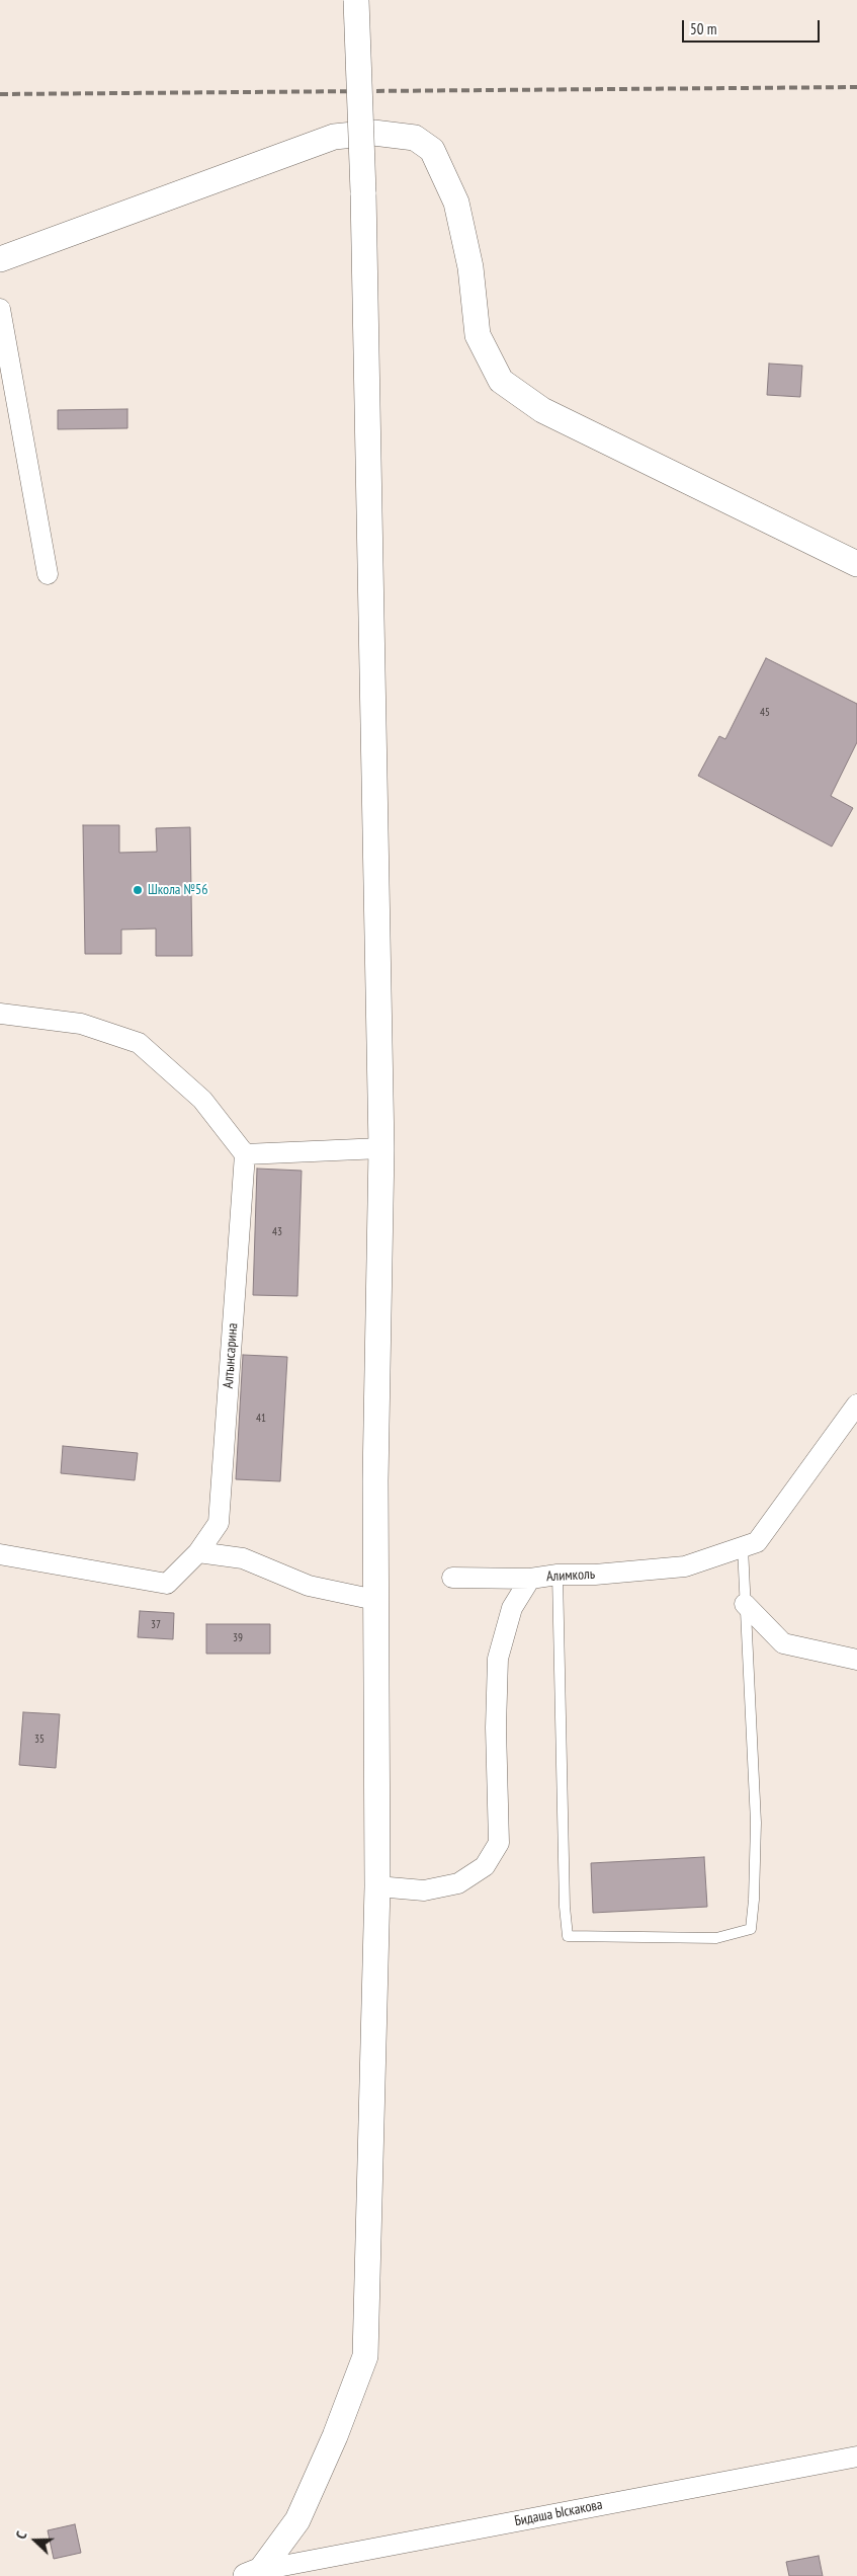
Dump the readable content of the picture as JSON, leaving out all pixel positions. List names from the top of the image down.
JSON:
{
  "streets": {
    "street": ["Алтынсарина", "Алимколь", "Бидаша Ыскакова"]
  },
  "places": ["Школа №56"],
  "house_numbers": [
    "45",
    "43",
    "41",
    "37",
    "39",
    "35"
  ],
  "scale_bar": "50 m",
  "north": "left"
}
